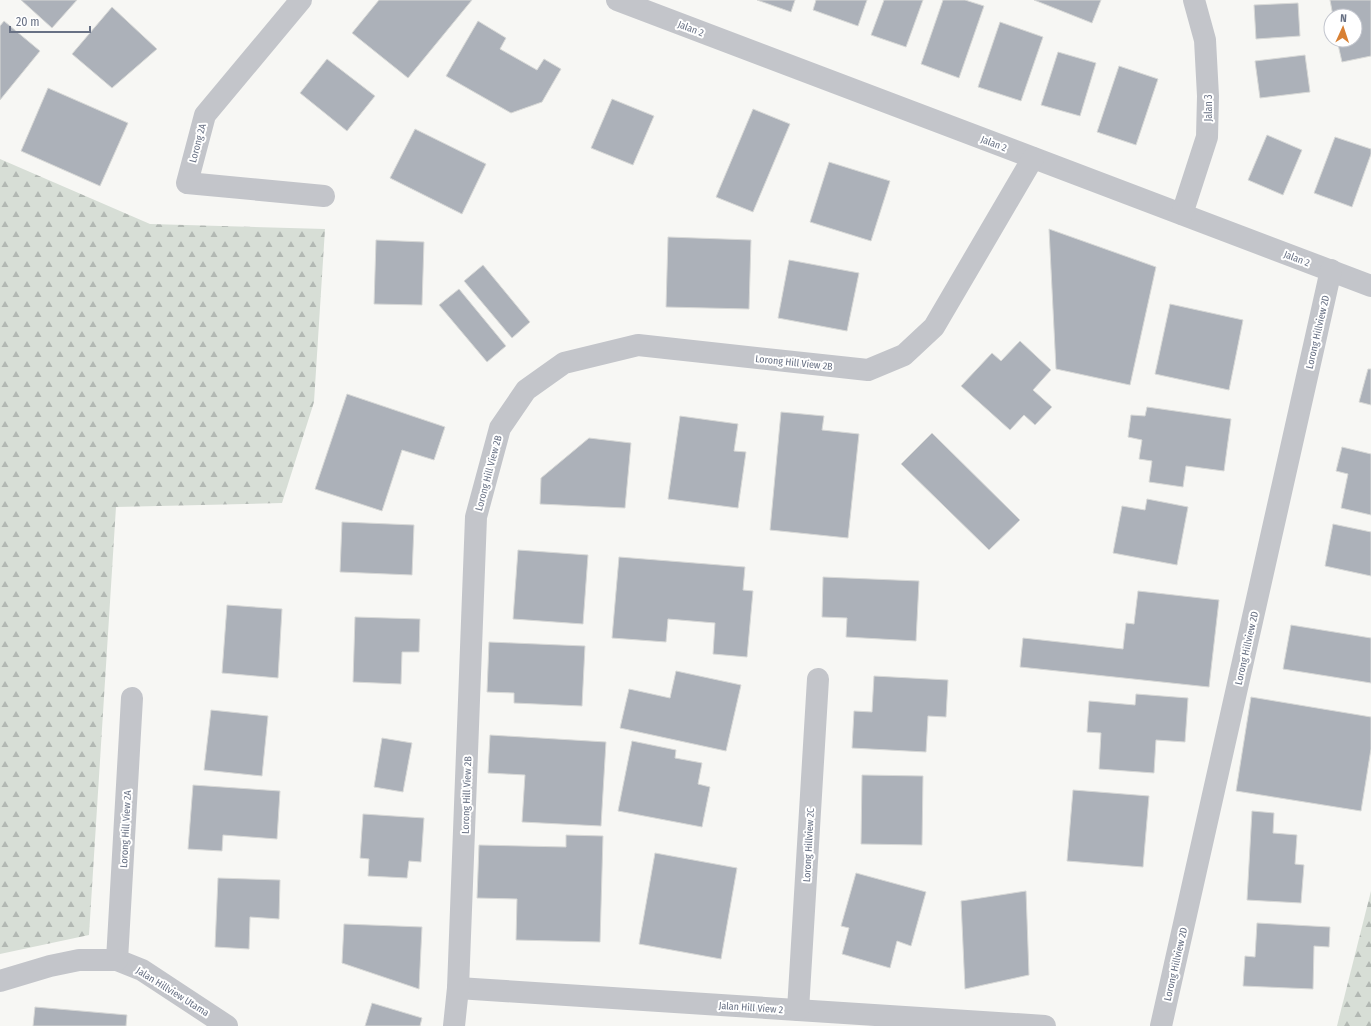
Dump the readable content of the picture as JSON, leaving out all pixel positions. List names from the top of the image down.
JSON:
{
  "streets": {
    "street": [
      "Jalan 2",
      "Jalan 3",
      "Lorong 2A",
      "Lorong Hillview 2D",
      "Lorong Hill View 2B",
      "Lorong Hill View 2A",
      "Lorong Hillview 2C",
      "Jalan Hillview Utama",
      "Jalan Hill View 2"
    ]
  },
  "crossings": [
    ["Jalan 2", "Jalan 3"],
    ["Jalan 2", "Lorong Hillview 2D"],
    ["Jalan 2", "Lorong Hill View 2B"],
    ["Lorong Hill View 2B", "Jalan Hill View 2"],
    ["Lorong Hill View 2A", "Jalan Hillview Utama"],
    ["Lorong Hillview 2C", "Jalan Hill View 2"]
  ],
  "scale_bar": "20 m",
  "north": "top"
}
